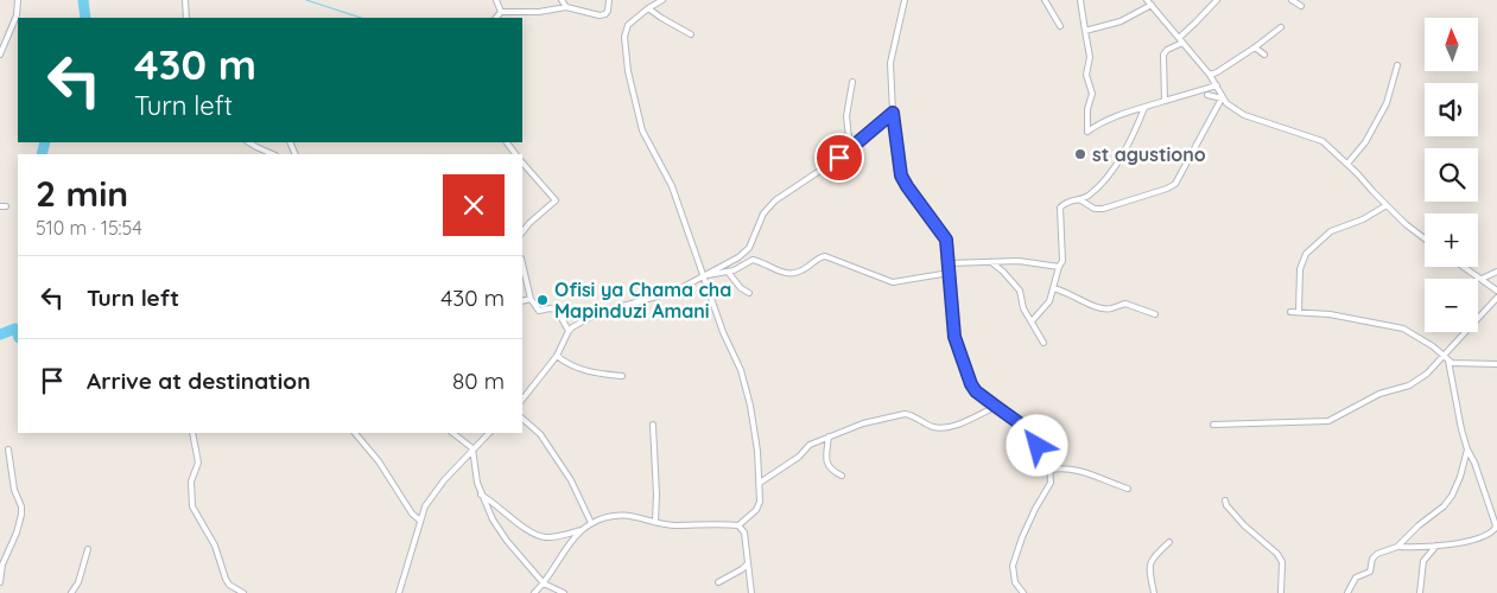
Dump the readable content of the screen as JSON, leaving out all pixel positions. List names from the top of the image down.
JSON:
{
  "places": ["st agustiono", "Ofisi ya Chama cha Mapinduzi Amani"],
  "north": "top",
  "page": {
    "map_buttons": ["+", "−"],
    "turn": ["430 m", "Turn left"],
    "heading": ["2 min", "510 m · 15:54"],
    "list": [
      {
        "name": "Turn left",
        "value": "430 m"
      },
      {
        "name": "Arrive at destination",
        "value": "80 m"
      }
    ]
  }
}
